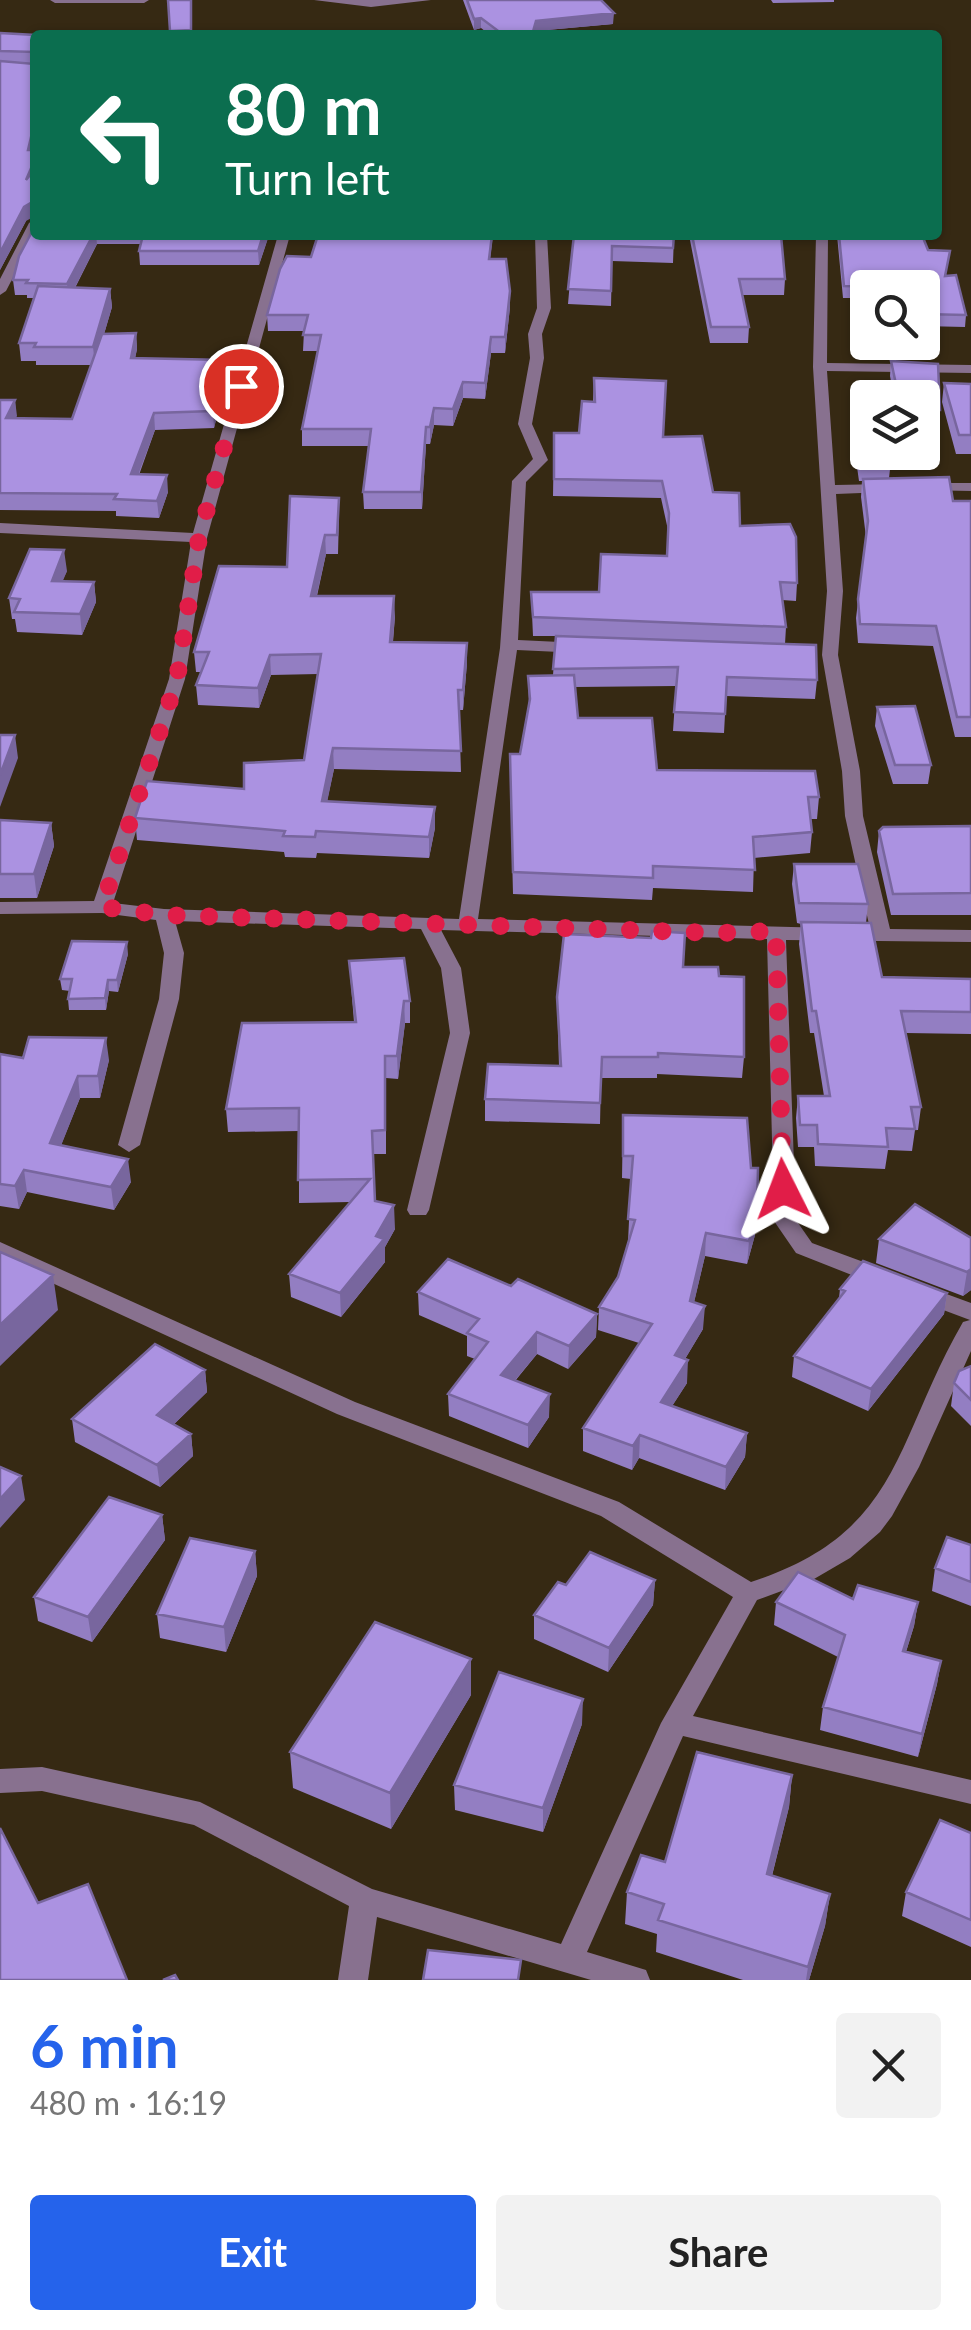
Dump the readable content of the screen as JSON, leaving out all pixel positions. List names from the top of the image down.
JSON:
{
  "page": {
    "turn": ["80 m", "Turn left"],
    "heading": ["6 min", "480 m · 16:19"],
    "buttons": ["Exit", "Share"]
  }
}
